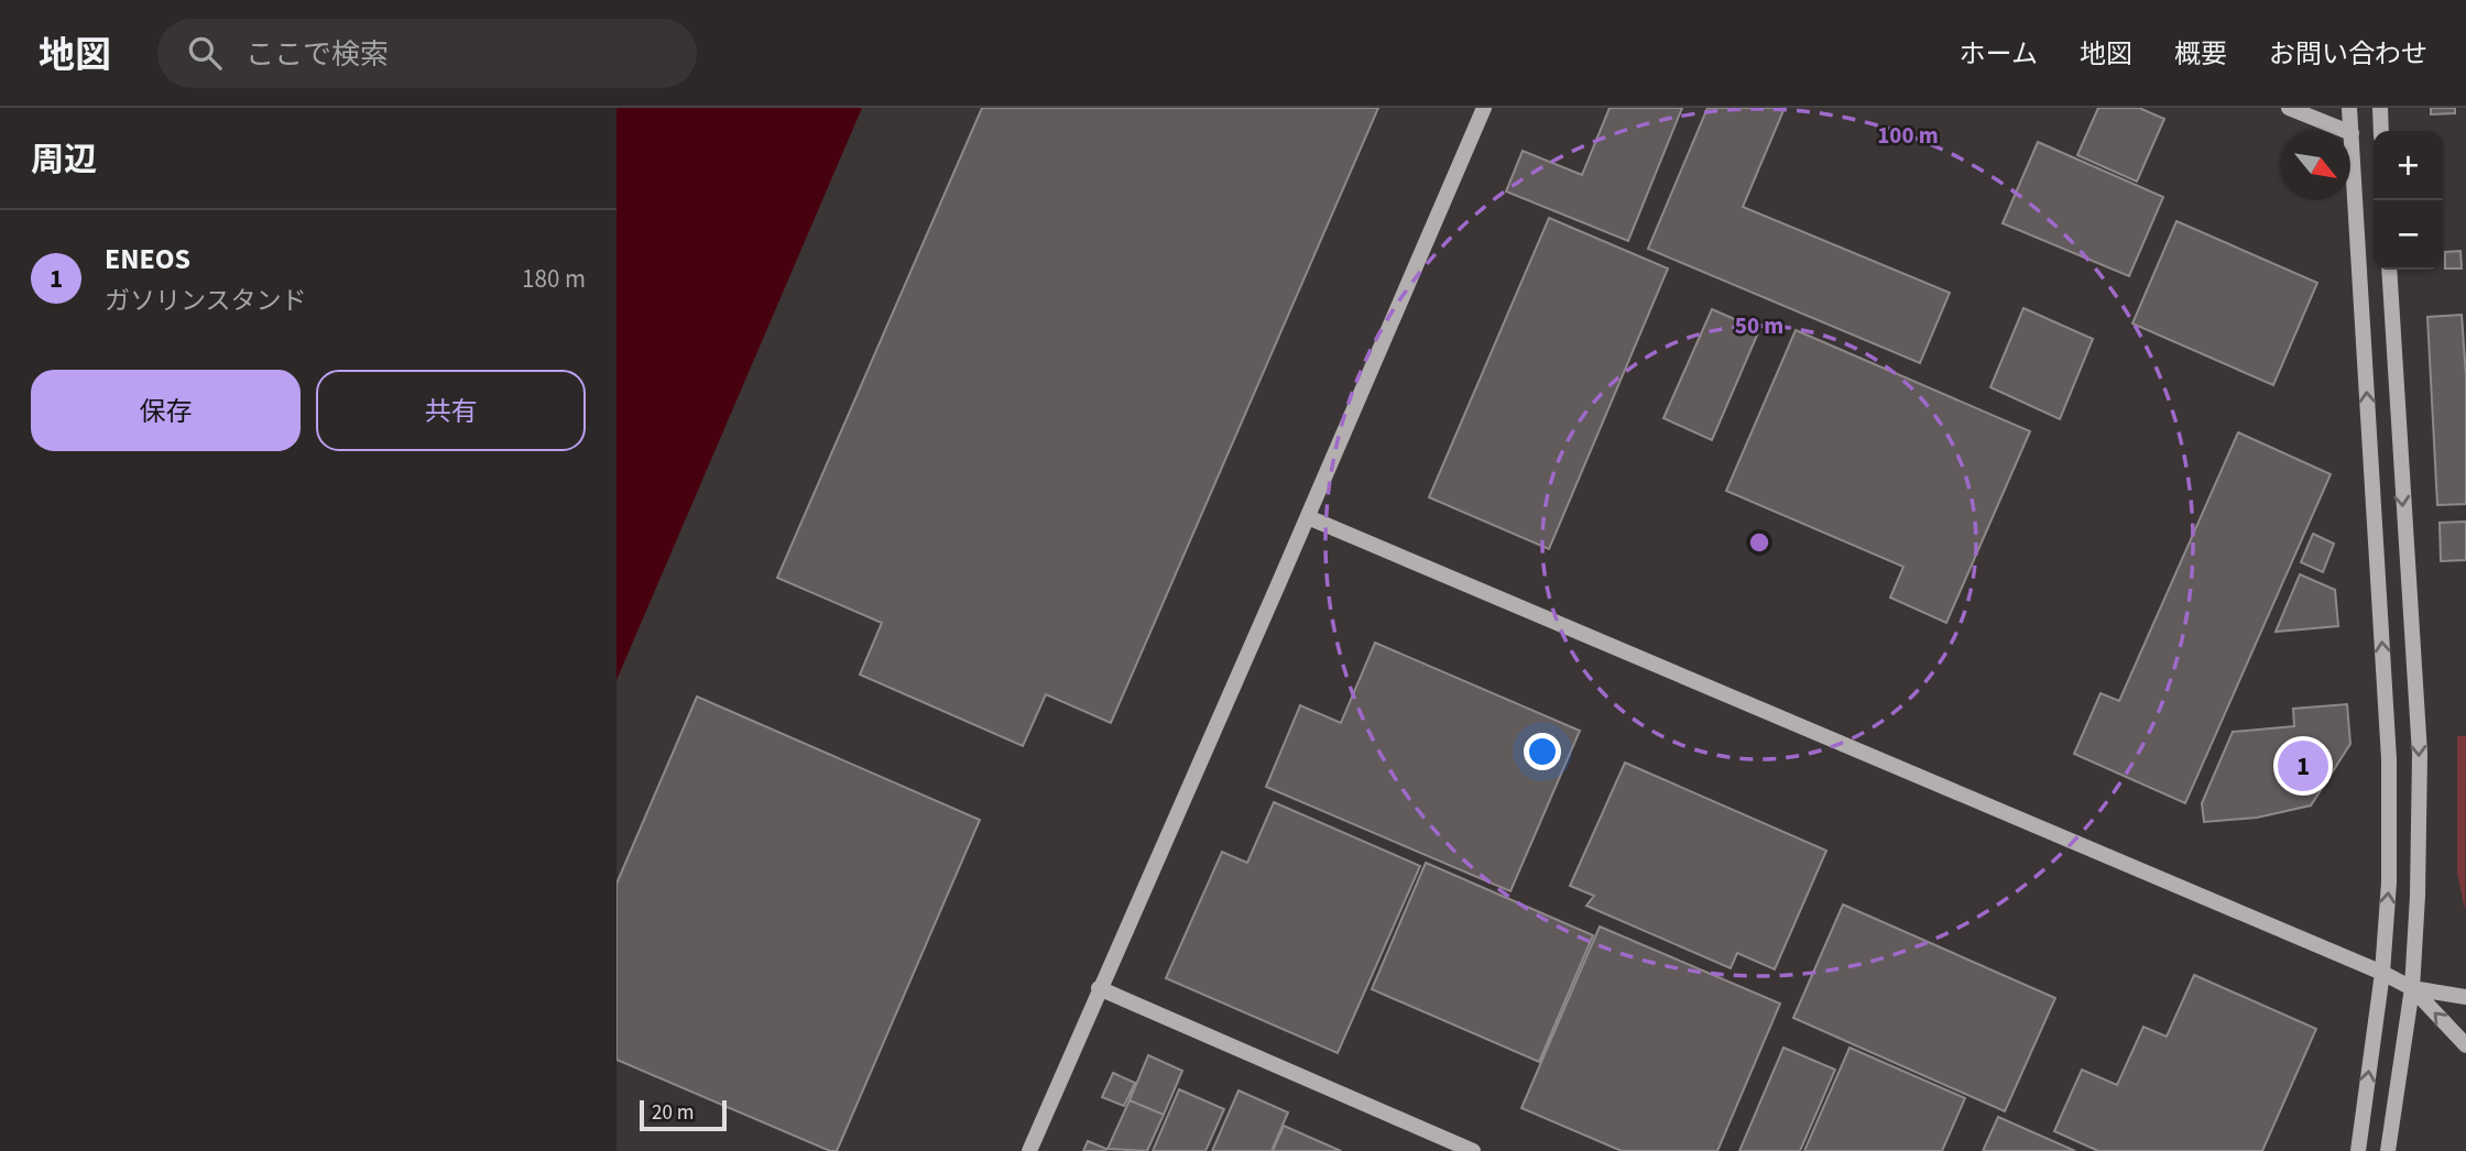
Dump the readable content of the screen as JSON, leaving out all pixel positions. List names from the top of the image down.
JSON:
{
  "scale_bar": "20 m",
  "north": "bottom right",
  "page": {
    "header": "地図",
    "search": "ここで検索",
    "nav": [
      "ホーム",
      "地図",
      "概要",
      "お問い合わせ"
    ],
    "heading": "周辺",
    "map_buttons": ["+", "−"],
    "list": [
      {
        "mark": "1",
        "name": "ENEOS",
        "note": "ガソリンスタンド",
        "value": "180 m"
      }
    ],
    "buttons": ["保存", "共有"],
    "pins": "1",
    "scale": "20 m"
  },
  "rings": ["100 m", "50 m"]
}
